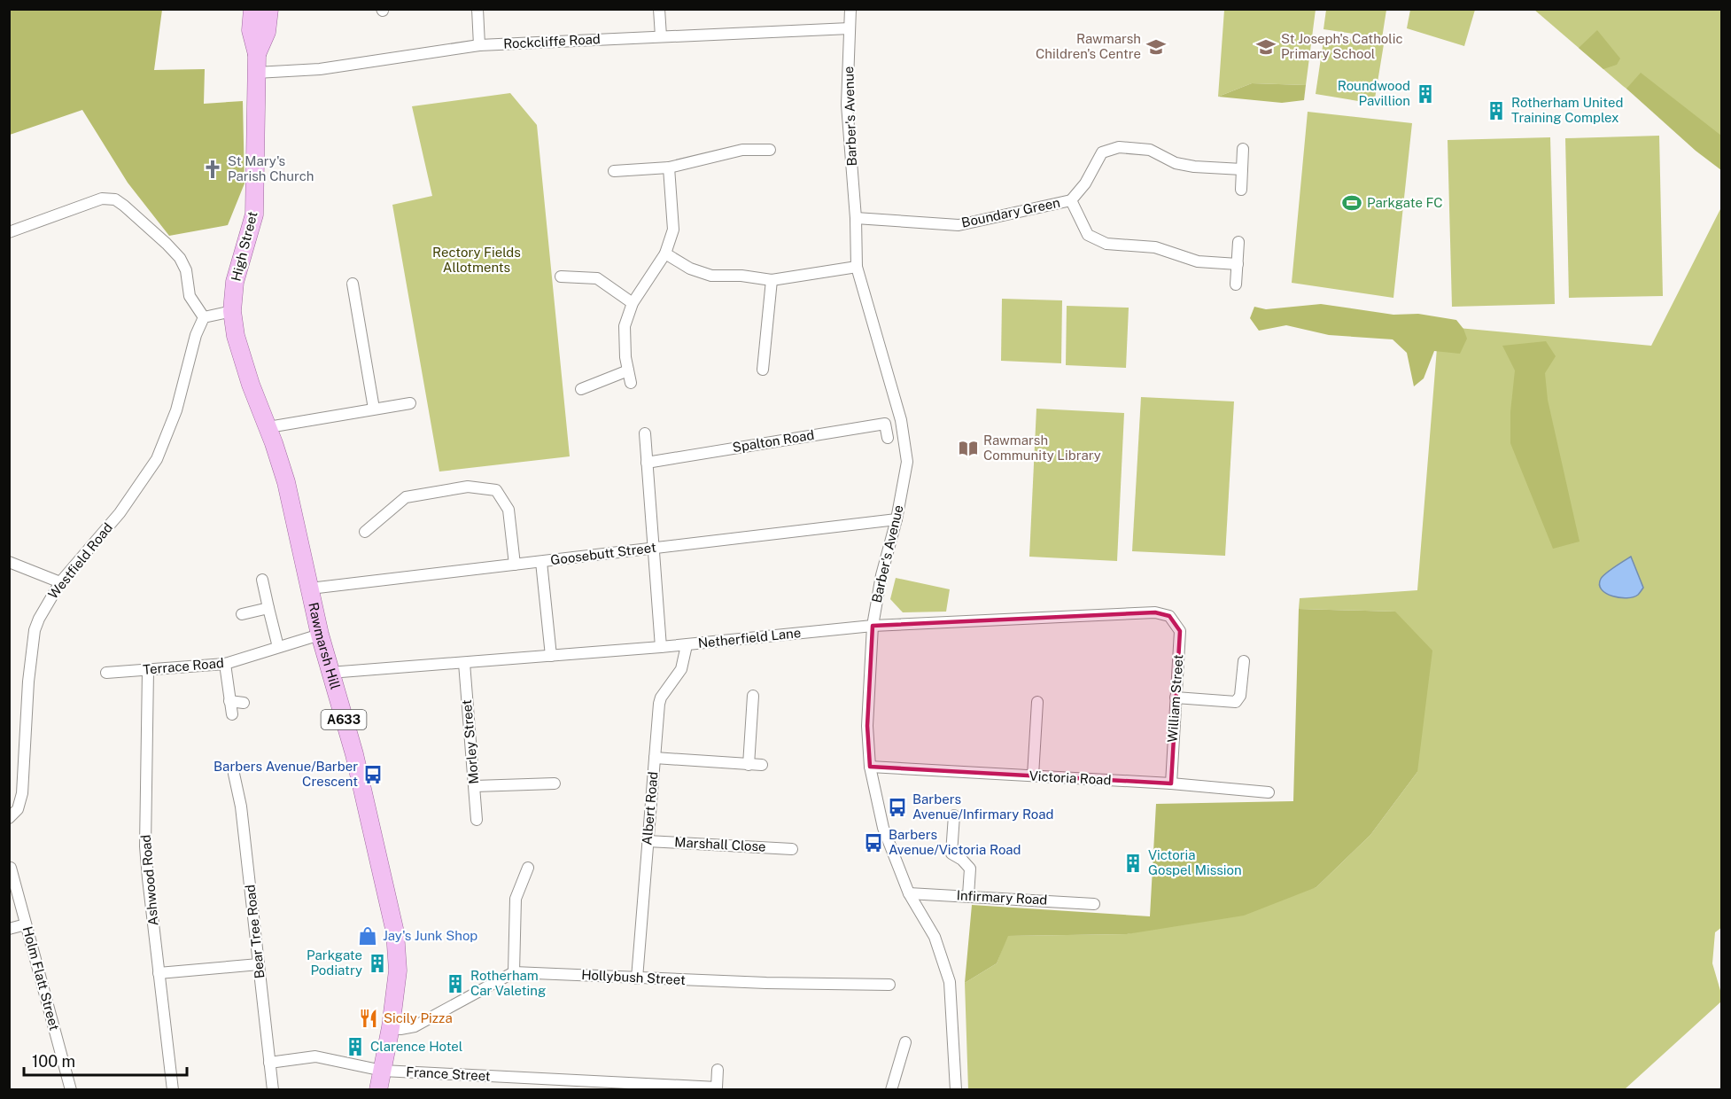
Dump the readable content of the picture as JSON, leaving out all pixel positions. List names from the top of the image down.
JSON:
{
  "streets": {
    "main road": ["High Street", "Rawmarsh Hill", "A633"],
    "street": [
      "Rockcliffe Road",
      "Barber's Avenue",
      "Boundary Green",
      "Spalton Road",
      "Goosebutt Street",
      "Westfield Road",
      "Netherfield Lane",
      "Terrace Road",
      "William Street",
      "Morley Street",
      "Victoria Road",
      "Albert Road",
      "Marshall Close",
      "Ashwood Road",
      "Infirmary Road",
      "Bear Tree Road",
      "Hollybush Street",
      "Holm Flatt Street",
      "France Street"
    ]
  },
  "crossings": [
    ["Rockcliffe Road", "Barber's Avenue"],
    ["Rockcliffe Road", "High Street"],
    ["Barber's Avenue", "Boundary Green"],
    ["Barber's Avenue", "Goosebutt Street"],
    ["Barber's Avenue", "Netherfield Lane"],
    ["Barber's Avenue", "Victoria Road"],
    ["Barber's Avenue", "Infirmary Road"],
    ["High Street", "Rawmarsh Hill"],
    ["Goosebutt Street", "Rawmarsh Hill"],
    ["Netherfield Lane", "Rawmarsh Hill"],
    ["Netherfield Lane", "William Street"],
    ["Netherfield Lane", "Morley Street"],
    ["Netherfield Lane", "Albert Road"],
    ["Rawmarsh Hill", "Terrace Road"],
    ["Rawmarsh Hill", "A633"],
    ["Terrace Road", "Ashwood Road"],
    ["William Street", "Victoria Road"],
    ["A633", "France Street"],
    ["Albert Road", "Marshall Close"],
    ["Albert Road", "Hollybush Street"],
    ["Bear Tree Road", "France Street"]
  ],
  "parks": ["Rectory Fields Allotments"],
  "places": {
    "school or university": ["Rawmarsh Children's Centre", "St Joseph's Catholic Primary School"],
    "building": [
      "Roundwood Pavillion",
      "Rotherham United Training Complex",
      "Victoria Gospel Mission",
      "Parkgate Podiatry",
      "Rotherham Car Valeting",
      "Clarence Hotel"
    ],
    "church": ["St Mary's Parish Church"],
    "sports": ["Parkgate FC"],
    "library": ["Rawmarsh Community Library"],
    "bus stop": ["Barbers Avenue/Barber Crescent", "Barbers Avenue/Infirmary Road", "Barbers Avenue/Victoria Road"],
    "shop": ["Jay's Junk Shop"],
    "restaurant": ["Sicily Pizza"]
  },
  "scale_bar": "100 m"
}
